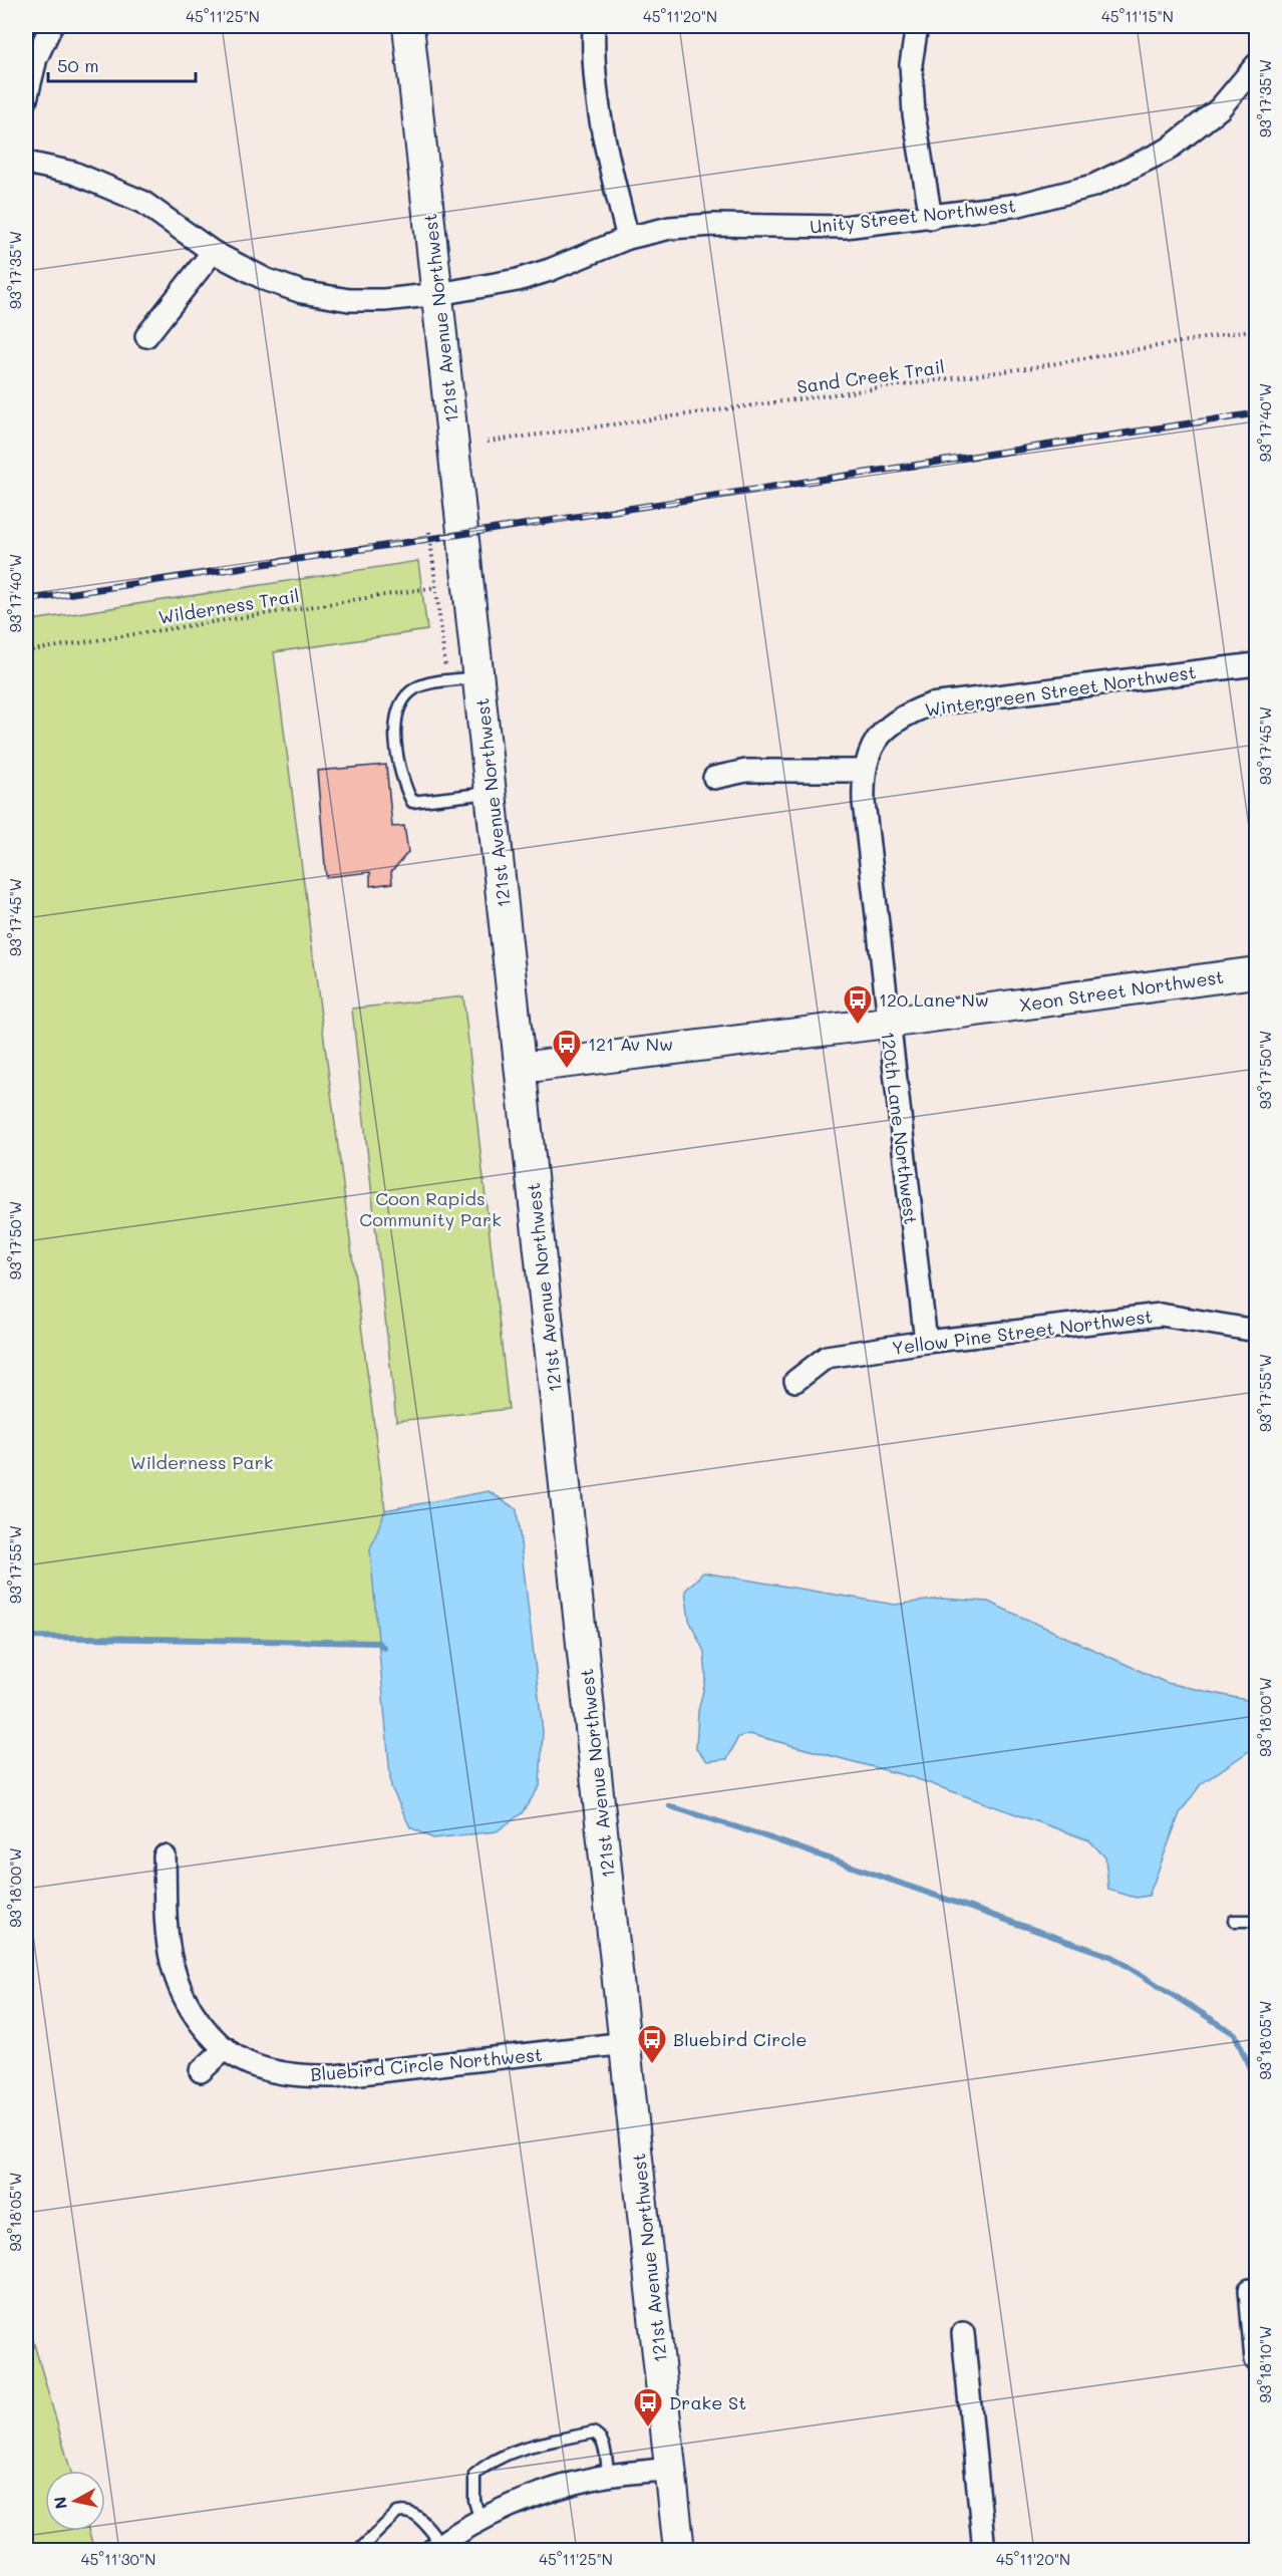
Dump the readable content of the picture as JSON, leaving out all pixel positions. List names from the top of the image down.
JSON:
{
  "streets": {
    "street": [
      "Unity Street Northwest",
      "121st Avenue Northwest",
      "Wintergreen Street Northwest",
      "Xeon Street Northwest",
      "120th Lane Northwest",
      "Yellow Pine Street Northwest",
      "Bluebird Circle Northwest"
    ],
    "path": ["Sand Creek Trail", "Wilderness Trail"]
  },
  "crossings": [
    ["Unity Street Northwest", "121st Avenue Northwest"],
    ["121st Avenue Northwest", "Xeon Street Northwest"],
    ["121st Avenue Northwest", "Bluebird Circle Northwest"],
    ["Wintergreen Street Northwest", "120th Lane Northwest"],
    ["Xeon Street Northwest", "120th Lane Northwest"],
    ["120th Lane Northwest", "Yellow Pine Street Northwest"]
  ],
  "parks": ["Coon Rapids Community Park", "Wilderness Park"],
  "places": {
    "bus stop": [
      "120 Lane Nw",
      "121 Av Nw",
      "Bluebird Circle",
      "Drake St"
    ]
  },
  "scale_bar": "50 m",
  "north": "left",
  "coordinates": [
    "45°11'25\"N",
    "45°11'20\"N",
    "45°11'15\"N",
    "93°17'35\"W",
    "93°17'40\"W",
    "93°17'45\"W",
    "93°17'50\"W",
    "93°17'55\"W",
    "93°18'00\"W",
    "93°18'05\"W",
    "93°18'10\"W",
    "45°11'30\"N"
  ]
}
